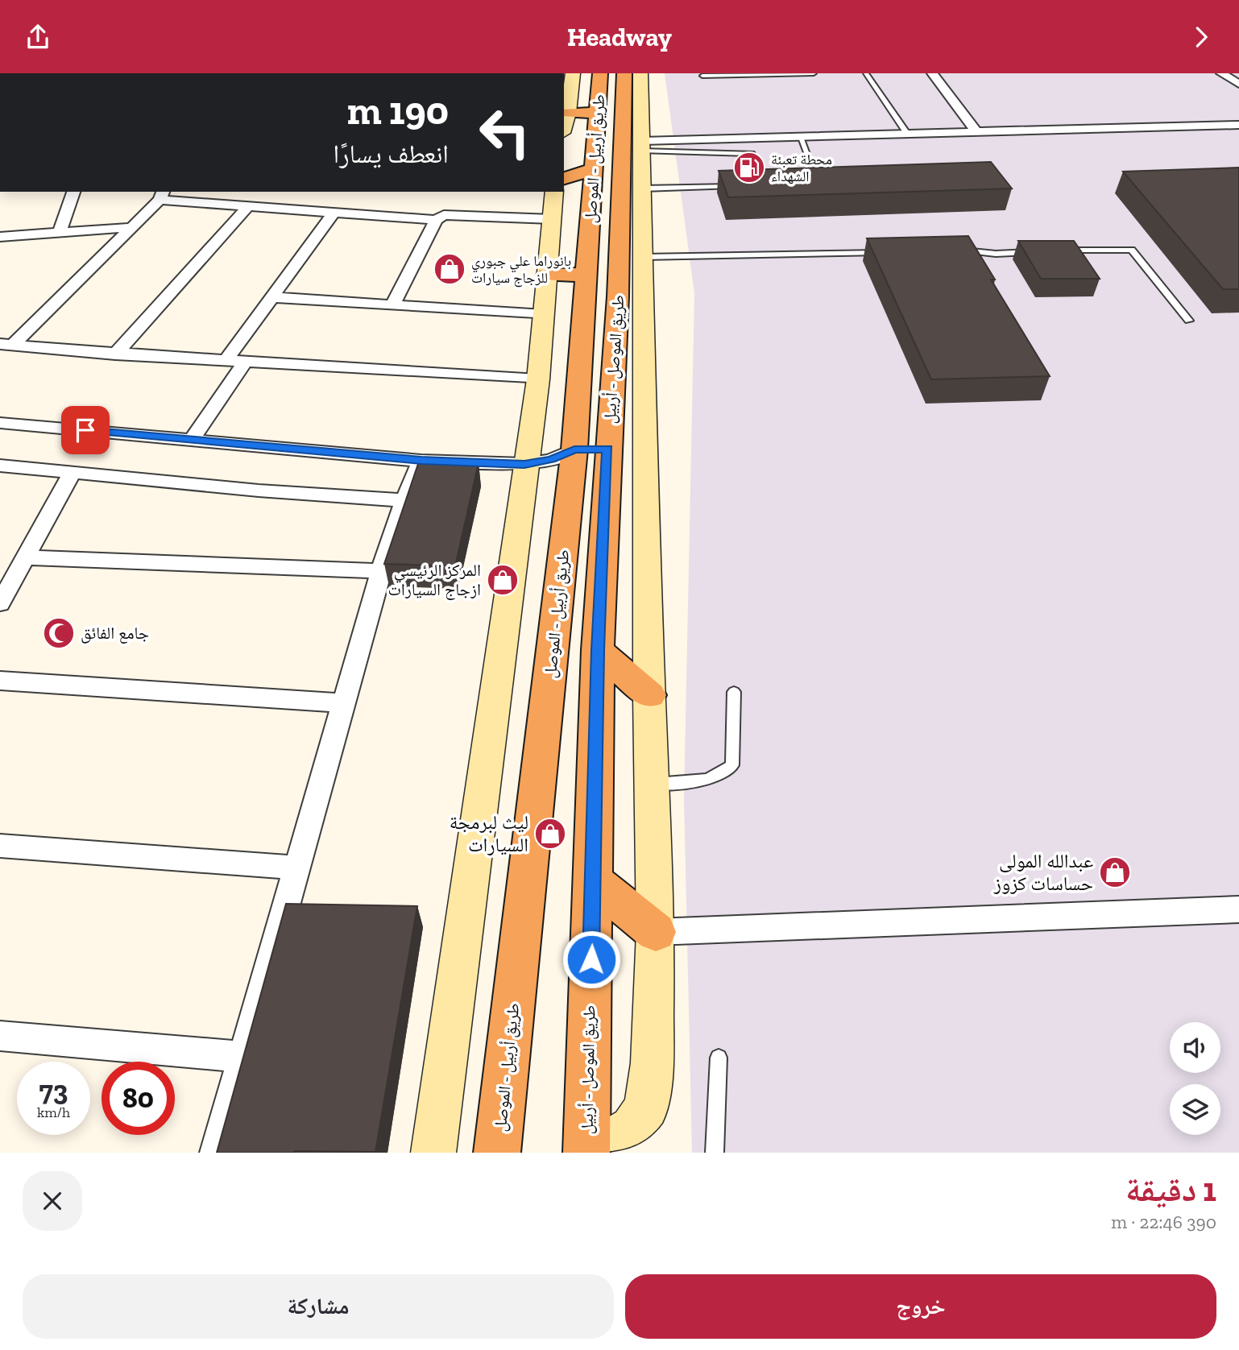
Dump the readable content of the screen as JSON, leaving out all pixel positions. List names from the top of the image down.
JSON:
{
  "streets": {
    "highway": ["طريق أربيل - الموصل", "طريق الموصل - أربيل"]
  },
  "crossings": [
    ["طريق أربيل - الموصل", "طريق الموصل - أربيل"]
  ],
  "places": {
    "fuel station": ["محطة تعبئة الشهداء"],
    "shop": [
      "بانوراما علي جبوري للزجاج سيارات",
      "المركز الرئيسي ازجاج السيارات",
      "ليث لبرمجة السيارات",
      "عبدالله المولى حساسات كزوز"
    ],
    "mosque": ["جامع الفائق"]
  },
  "page": {
    "header": "Headway",
    "turn": ["190 m", "انعطف يسارًا"],
    "speed": "73 km/h",
    "limit": "80",
    "heading": ["1 دقيقة", "390 m · 22:46"],
    "buttons": ["خروج", "مشاركة"]
  }
}
